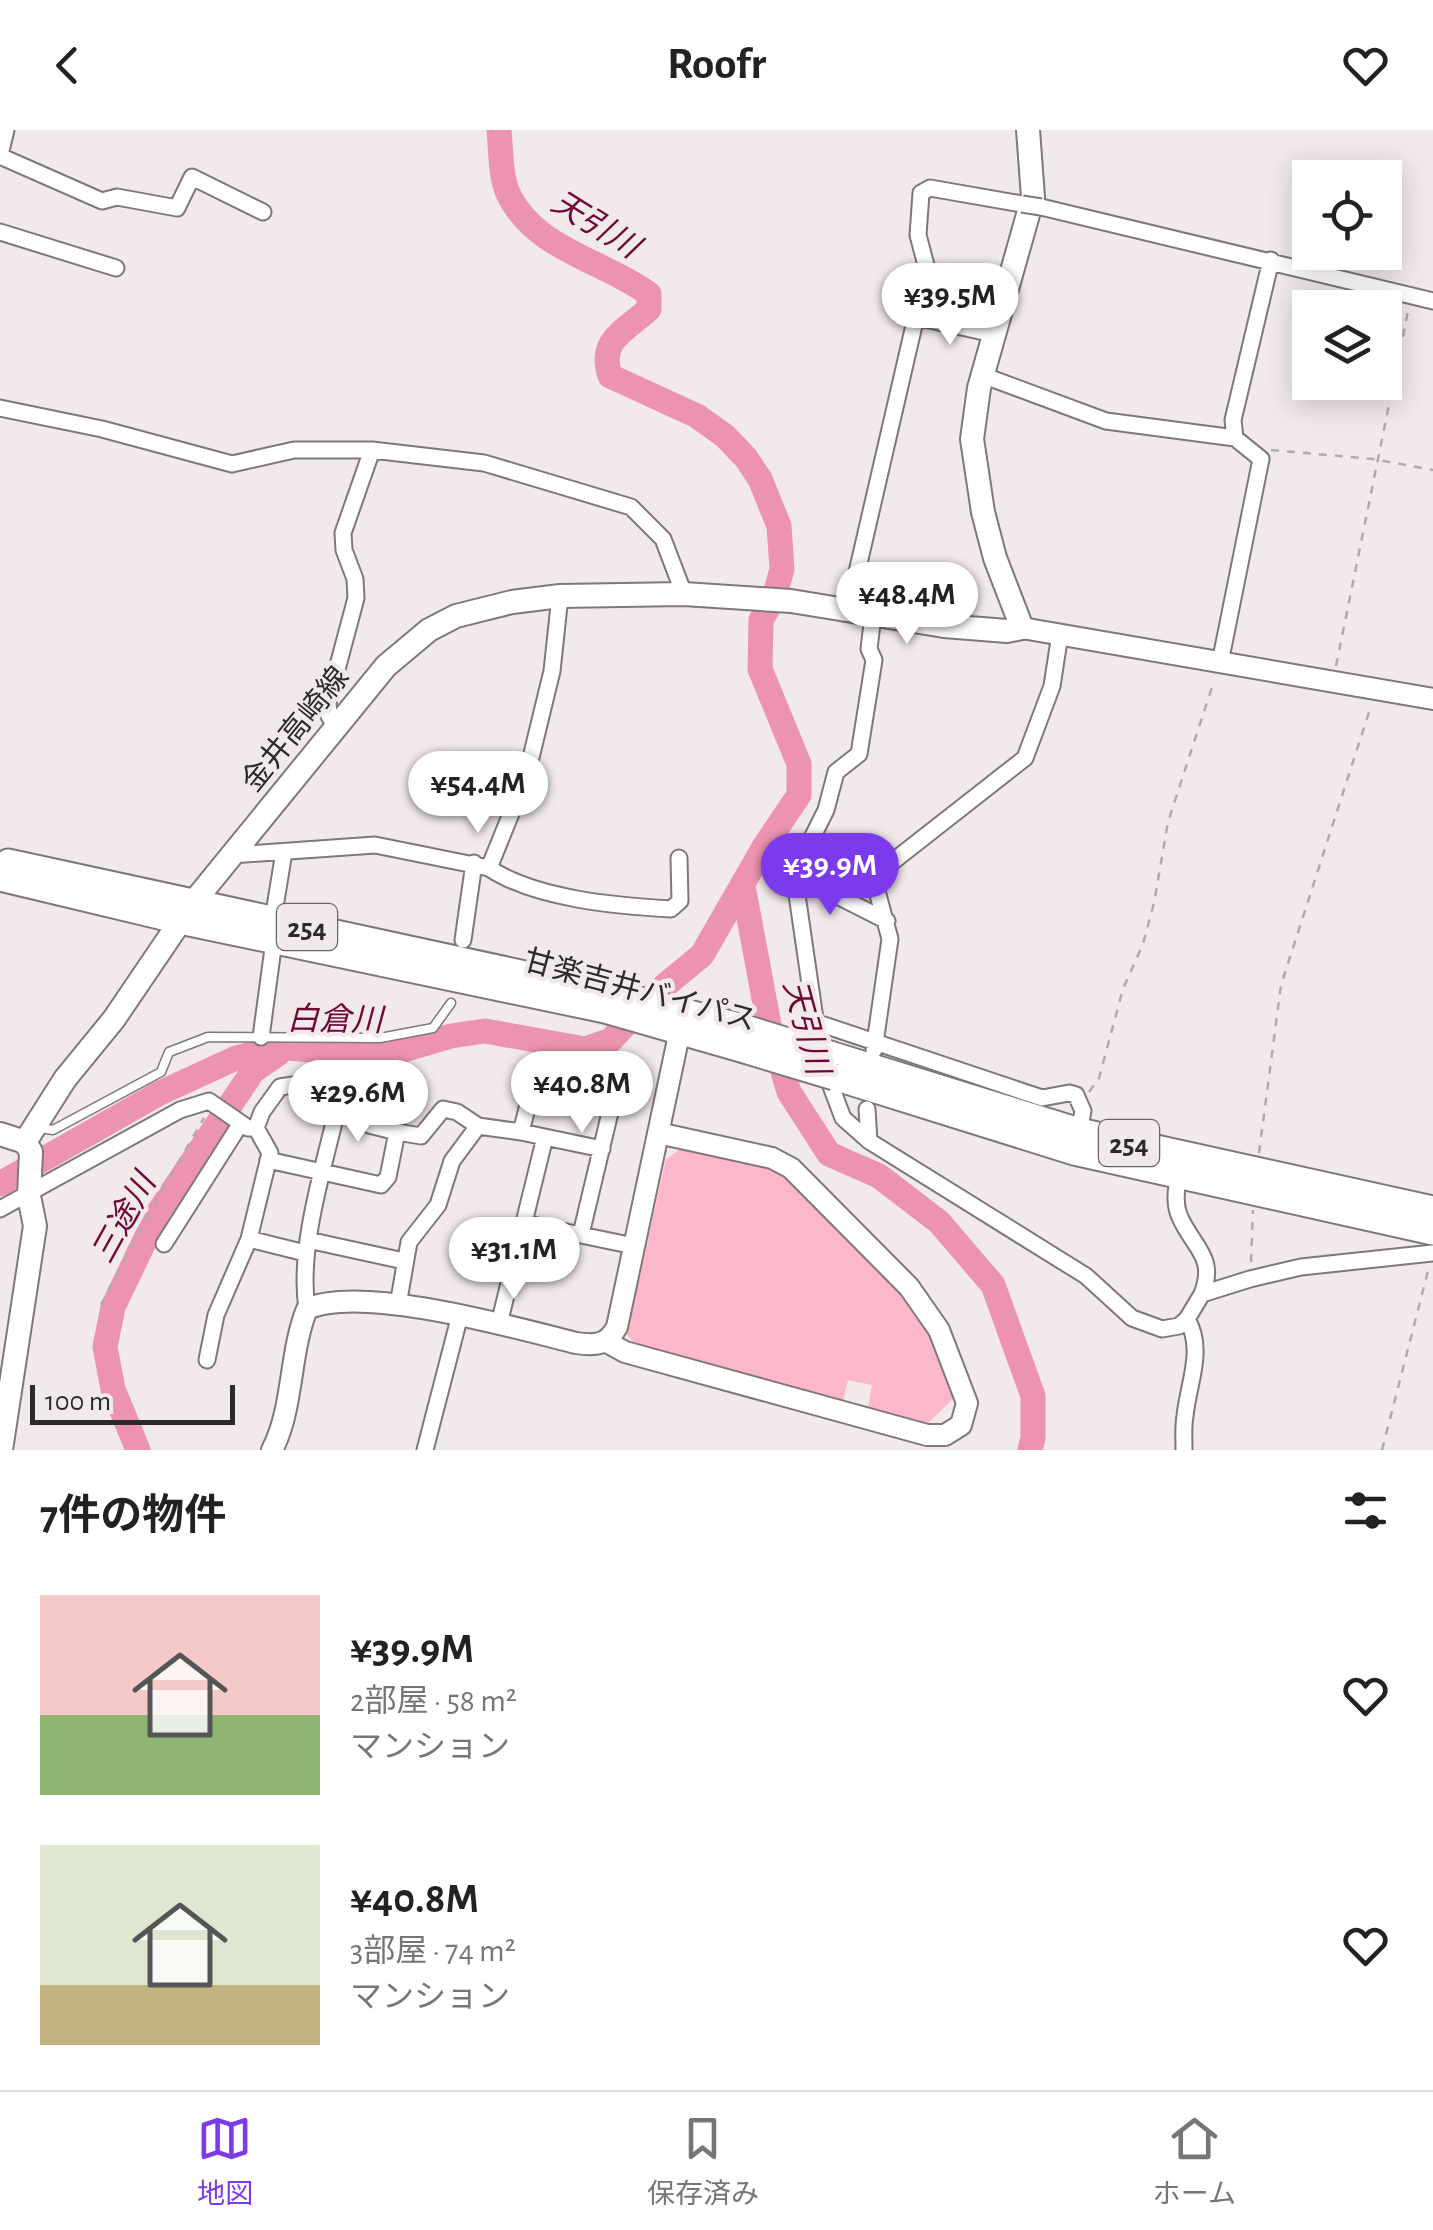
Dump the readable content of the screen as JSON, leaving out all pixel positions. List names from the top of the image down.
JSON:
{
  "streets": {
    "highway": ["254", "甘楽吉井バイパス"],
    "main road": ["金井高崎線"]
  },
  "crossings": [
    ["金井高崎線", "甘楽吉井バイパス"]
  ],
  "water": ["天引川", "白倉川", "三途川"],
  "scale_bar": "100 m",
  "page": {
    "header": "Roofr",
    "price": [
      "¥39.5M",
      "¥48.4M",
      "¥54.4M",
      "¥39.9M",
      "¥40.8M",
      "¥29.6M",
      "¥31.1M"
    ],
    "scale": "100 m",
    "heading": "7件の物件",
    "list": [
      {
        "name": "¥39.9M",
        "note": "2部屋 · 58 m² · マンション"
      },
      {
        "name": "¥40.8M",
        "note": "3部屋 · 74 m² · マンション"
      }
    ],
    "tabs": ["地図", "保存済み", "ホーム"]
  }
}
